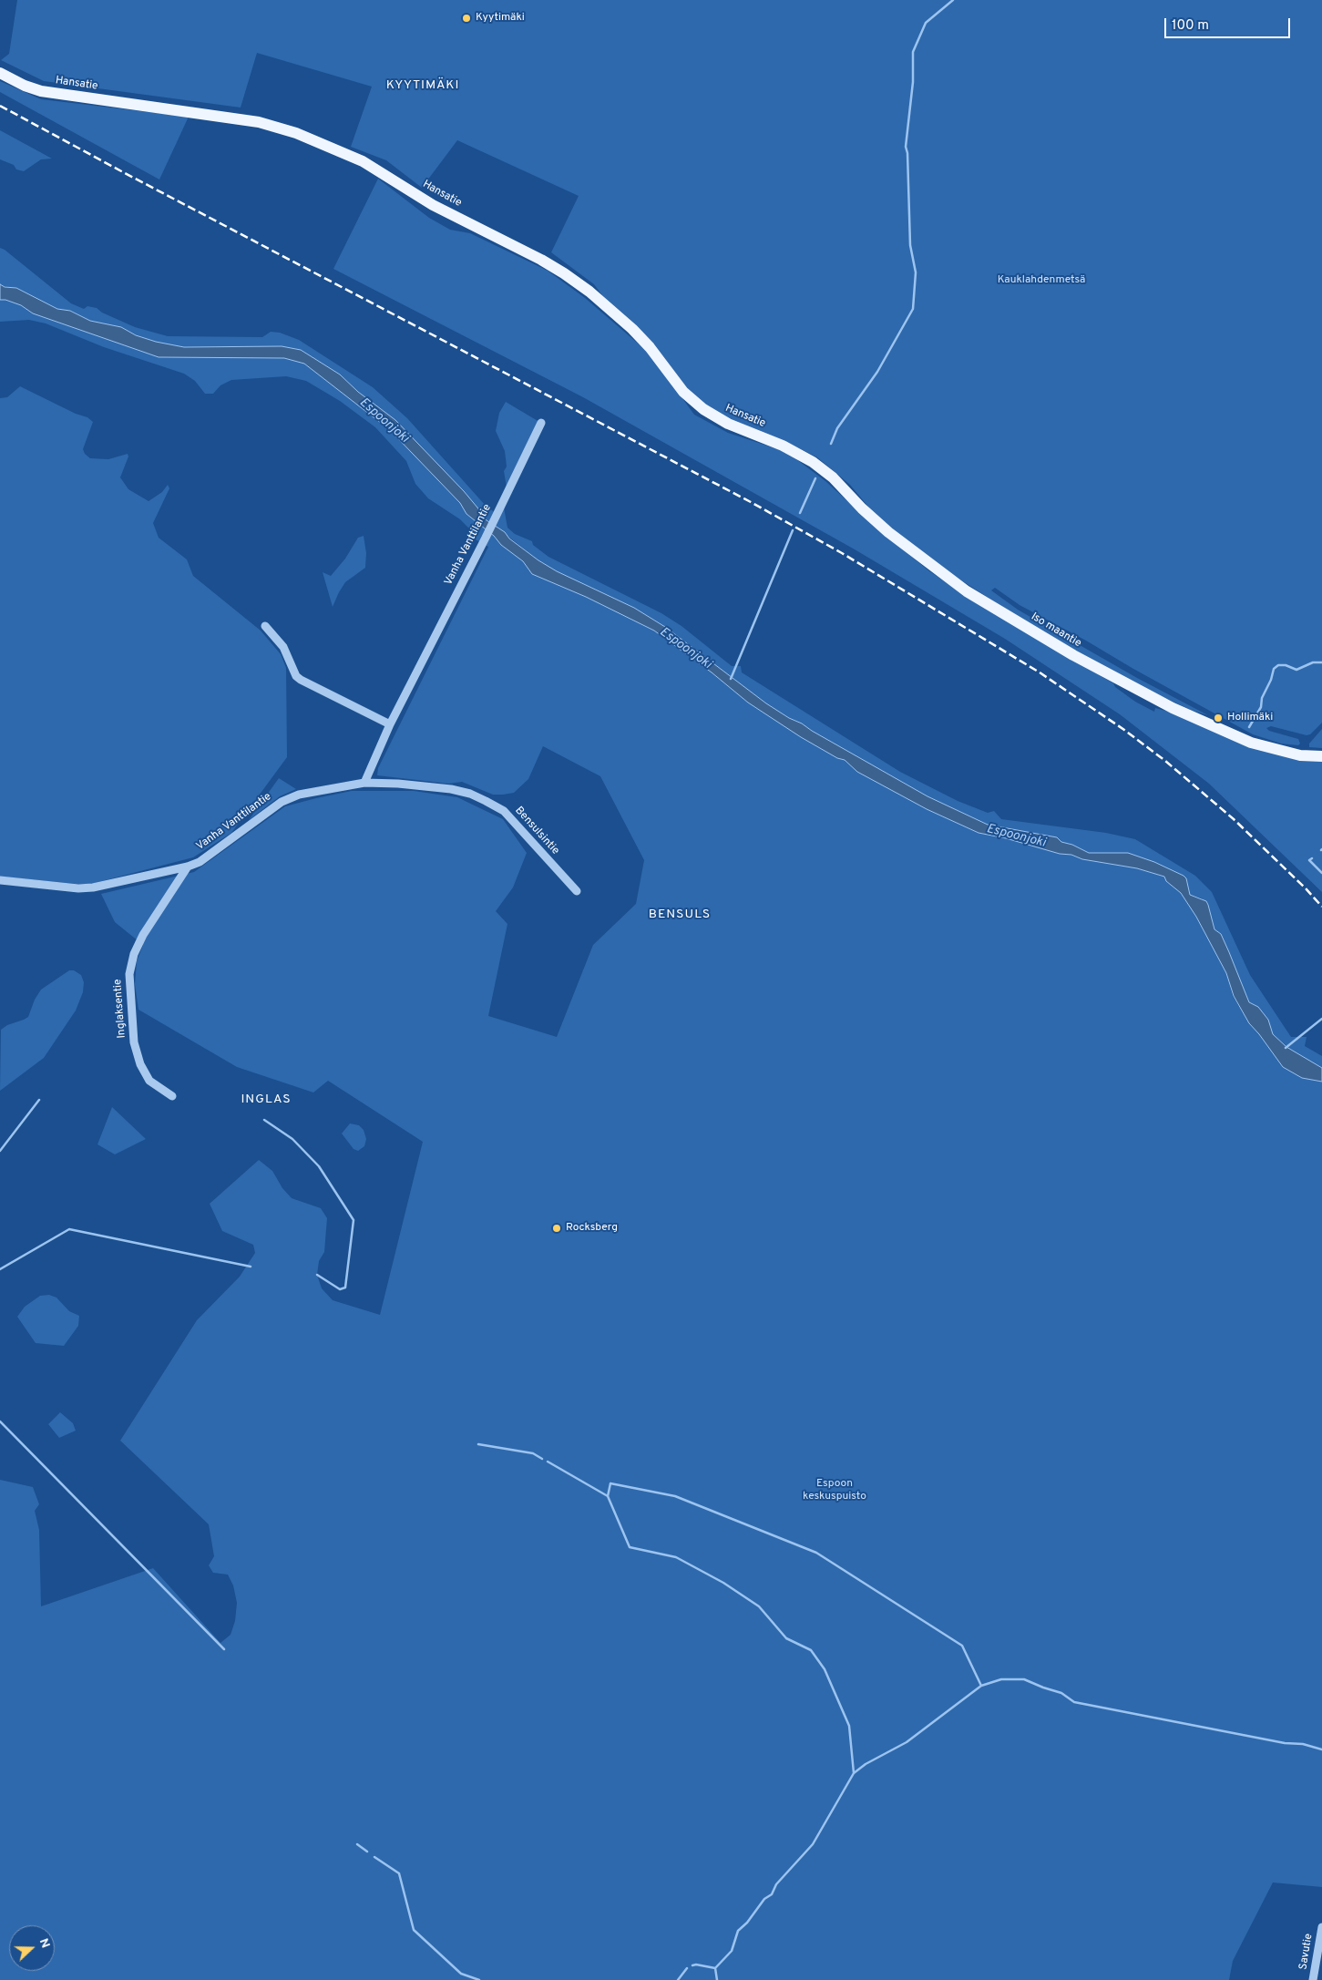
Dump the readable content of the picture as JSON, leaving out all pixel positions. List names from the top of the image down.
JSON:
{
  "streets": {
    "main road": ["Hansatie", "Iso maantie"],
    "street": [
      "Vanha Vanttilantie",
      "Bensulsintie",
      "Inglaksentie",
      "Savutie"
    ]
  },
  "crossings": [
    ["Hansatie", "Iso maantie"],
    ["Vanha Vanttilantie", "Bensulsintie"],
    ["Vanha Vanttilantie", "Inglaksentie"]
  ],
  "districts": ["KYYTIMÄKI", "BENSULS", "INGLAS"],
  "water": ["Espoonjoki"],
  "parks": ["Kauklahdenmetsä", "Espoon keskuspuisto"],
  "places": ["Kyytimäki", "Hollimäki", "Rocksberg"],
  "scale_bar": "100 m",
  "north": "right"
}
